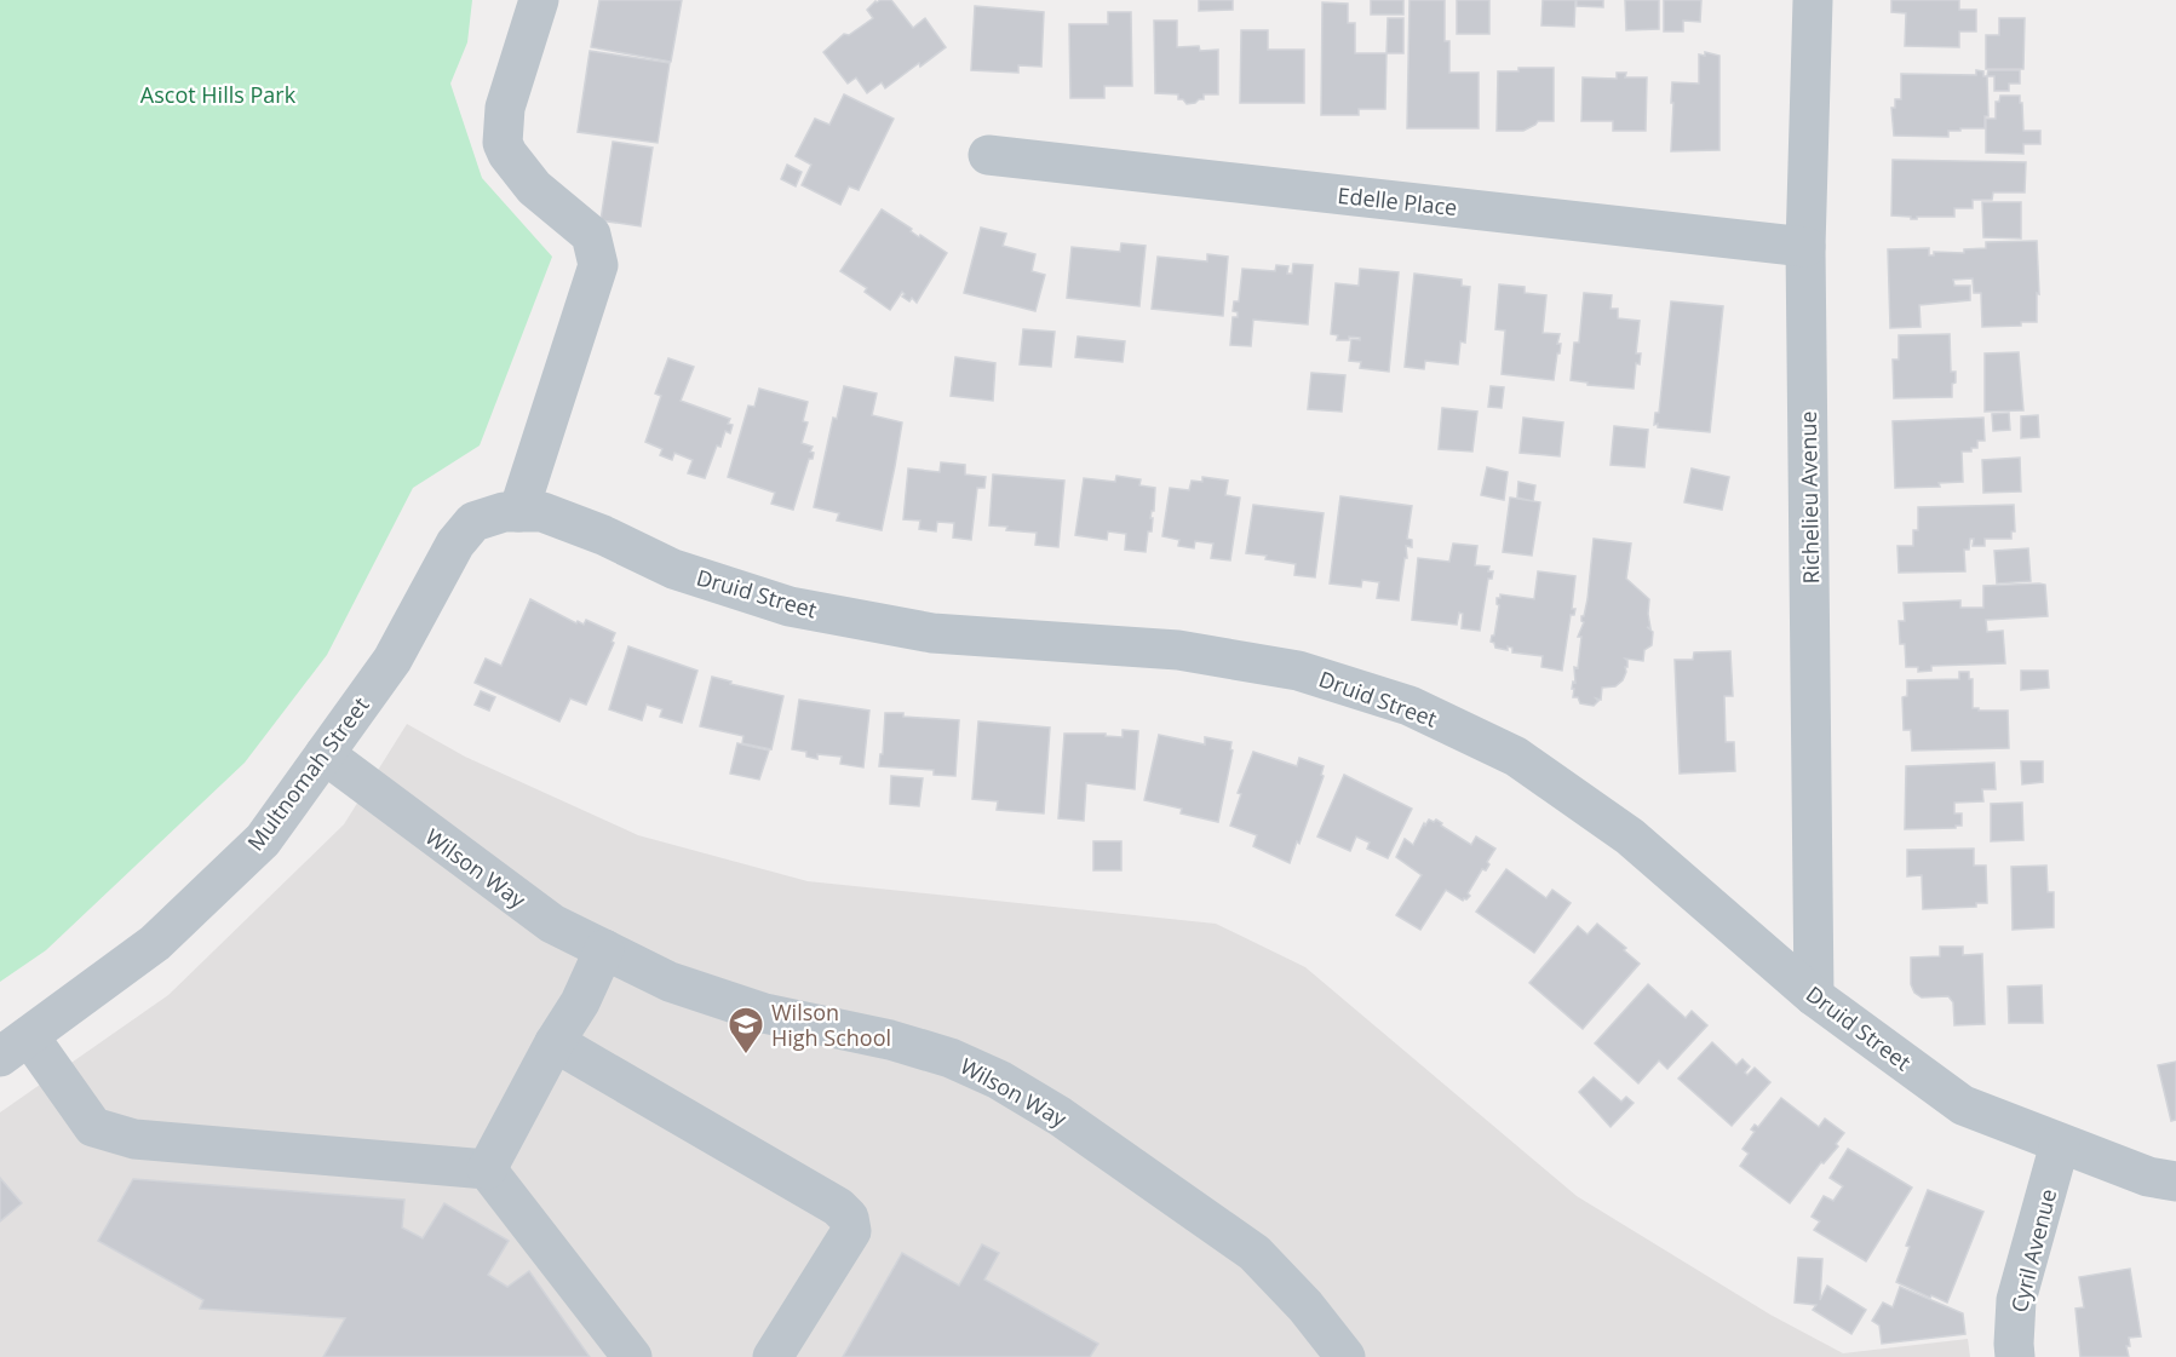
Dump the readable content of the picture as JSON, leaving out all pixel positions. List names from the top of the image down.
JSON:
{
  "streets": {
    "street": [
      "Edelle Place",
      "Richelieu Avenue",
      "Druid Street",
      "Multnomah Street",
      "Wilson Way",
      "Cyril Avenue"
    ]
  },
  "crossings": [
    ["Edelle Place", "Richelieu Avenue"],
    ["Richelieu Avenue", "Druid Street"],
    ["Druid Street", "Multnomah Street"],
    ["Druid Street", "Cyril Avenue"],
    ["Multnomah Street", "Wilson Way"]
  ],
  "parks": ["Ascot Hills Park"],
  "places": {
    "school or university": ["Wilson High School"]
  }
}
